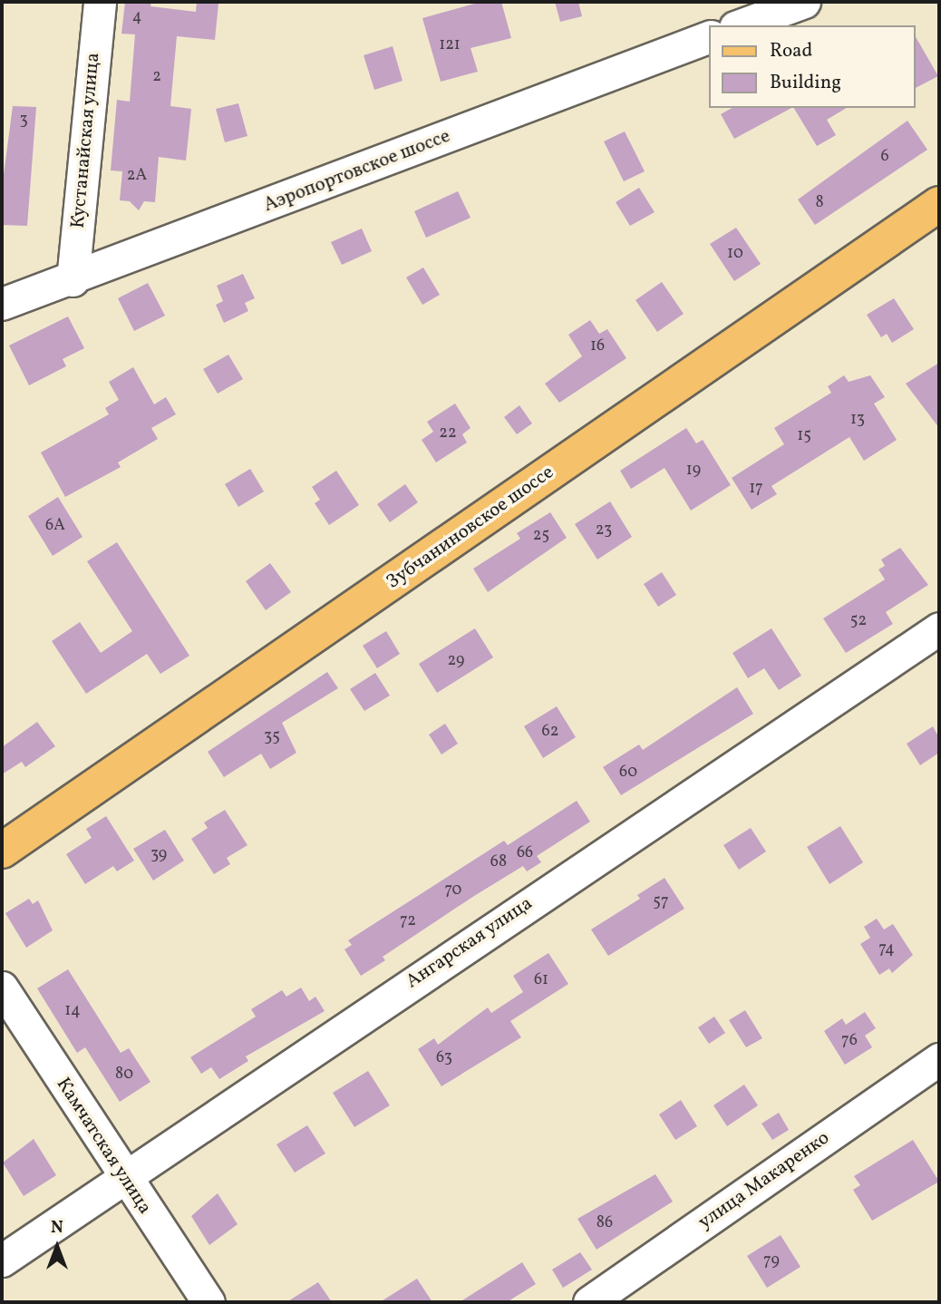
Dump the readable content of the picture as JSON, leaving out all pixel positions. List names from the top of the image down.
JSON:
{
  "streets": {
    "main road": ["Зубчаниновское шоссе"],
    "street": [
      "Кустанайская улица",
      "Аэропортовское шоссе",
      "Ангарская улица",
      "Камчатская улица",
      "улица Макаренко"
    ]
  },
  "crossings": [
    ["Кустанайская улица", "Аэропортовское шоссе"],
    ["Ангарская улица", "Камчатская улица"]
  ],
  "house_numbers": [
    "4",
    "121",
    "2",
    "3",
    "6",
    "2А",
    "8",
    "10",
    "16",
    "13",
    "22",
    "15",
    "19",
    "17",
    "6А",
    "23",
    "25",
    "52",
    "29",
    "62",
    "35",
    "60",
    "66",
    "39",
    "68",
    "70",
    "57",
    "72",
    "74",
    "61",
    "14",
    "76",
    "63",
    "80",
    "86",
    "79"
  ],
  "legend": ["Road", "Building"],
  "north": "top"
}
